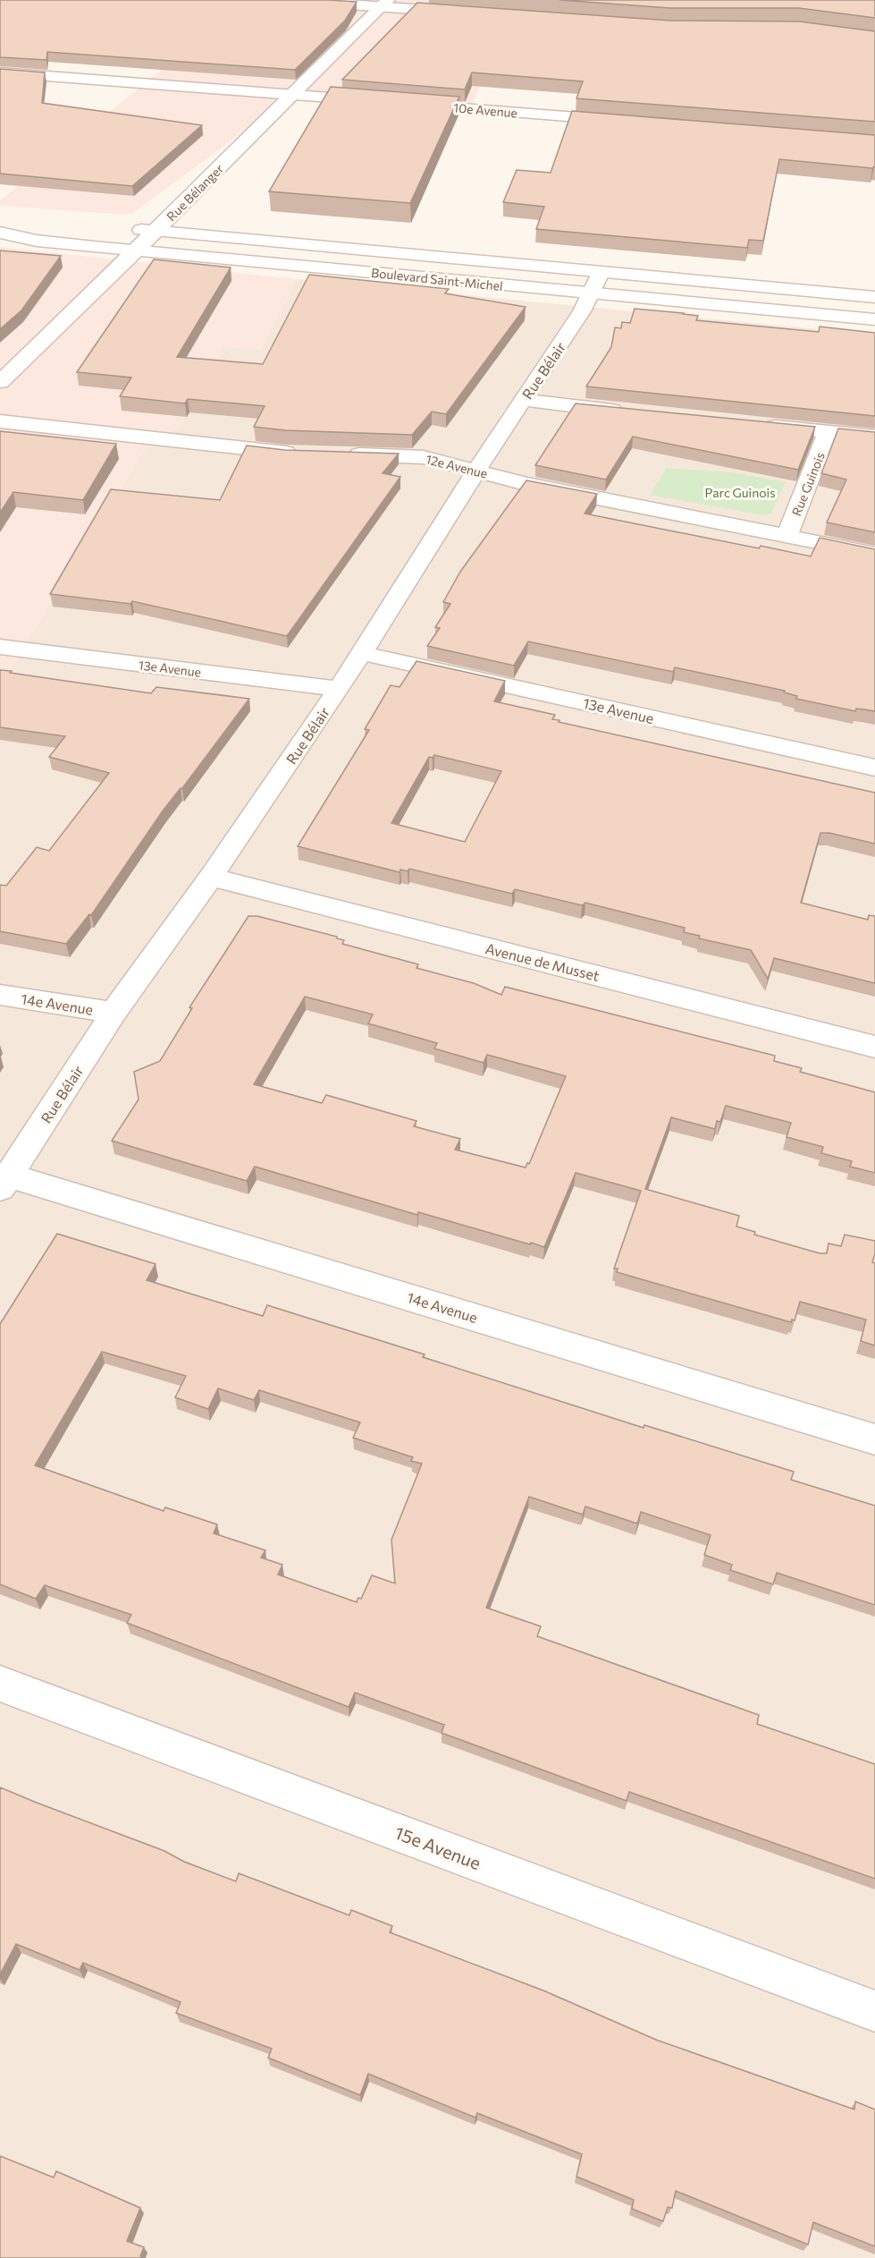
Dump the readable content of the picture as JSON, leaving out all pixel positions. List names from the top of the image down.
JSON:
{
  "streets": {
    "street": [
      "10e Avenue",
      "Rue Bélanger",
      "Boulevard Saint-Michel",
      "Rue Bélair",
      "12e Avenue",
      "Rue Guinois",
      "13e Avenue",
      "Avenue de Musset",
      "14e Avenue",
      "15e Avenue"
    ]
  },
  "crossings": [
    ["Rue Bélanger", "Boulevard Saint-Michel"],
    ["Boulevard Saint-Michel", "Rue Bélair"],
    ["Rue Bélair", "12e Avenue"],
    ["Rue Bélair", "13e Avenue"],
    ["Rue Bélair", "Avenue de Musset"],
    ["Rue Bélair", "14e Avenue"],
    ["12e Avenue", "Rue Guinois"]
  ],
  "parks": ["Parc Guinois"]
}
